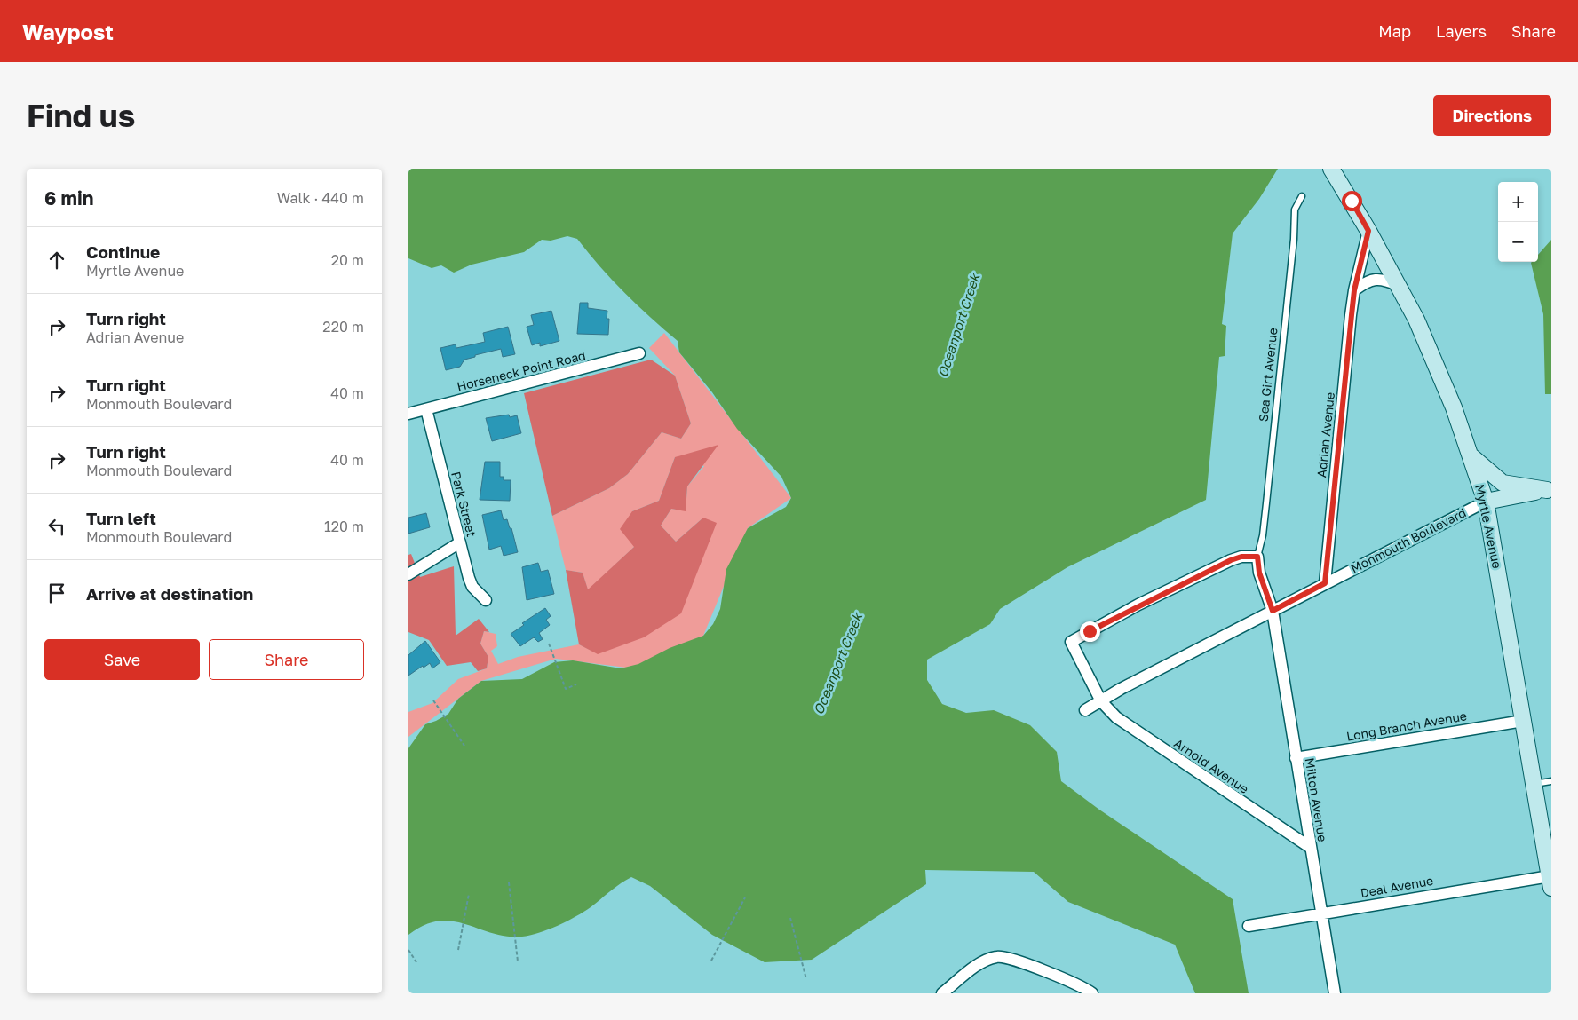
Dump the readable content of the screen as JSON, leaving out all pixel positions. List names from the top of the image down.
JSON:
{
  "streets": {
    "main road": ["Myrtle Avenue", "Monmouth Boulevard"],
    "street": [
      "Horseneck Point Road",
      "Adrian Avenue",
      "Park Street",
      "Long Branch Avenue",
      "Arnold Avenue",
      "Milton Avenue",
      "Deal Avenue"
    ],
    "lane": ["Sea Girt Avenue"]
  },
  "crossings": [
    ["Horseneck Point Road", "Park Street"],
    ["Adrian Avenue", "Myrtle Avenue"],
    ["Adrian Avenue", "Monmouth Boulevard"],
    ["Myrtle Avenue", "Monmouth Boulevard"],
    ["Myrtle Avenue", "Long Branch Avenue"],
    ["Myrtle Avenue", "Deal Avenue"],
    ["Monmouth Boulevard", "Arnold Avenue"],
    ["Monmouth Boulevard", "Milton Avenue"],
    ["Long Branch Avenue", "Milton Avenue"],
    ["Arnold Avenue", "Milton Avenue"],
    ["Milton Avenue", "Deal Avenue"]
  ],
  "water": ["Oceanport Creek"],
  "page": {
    "header": "Waypost",
    "nav": ["Map", "Layers", "Share"],
    "buttons": [
      "Directions",
      ["Save", "Share"]
    ],
    "title": "Find us",
    "heading": ["6 min", "Walk · 440 m"],
    "map_buttons": ["+", "−"],
    "list": [
      ["Continue", "Myrtle Avenue", "20 m"],
      ["Turn right", "Adrian Avenue", "220 m"],
      ["Turn right", "Monmouth Boulevard", "40 m"],
      ["Turn right", "Monmouth Boulevard", "40 m"],
      ["Turn left", "Monmouth Boulevard", "120 m"],
      "Arrive at destination"
    ]
  }
}
